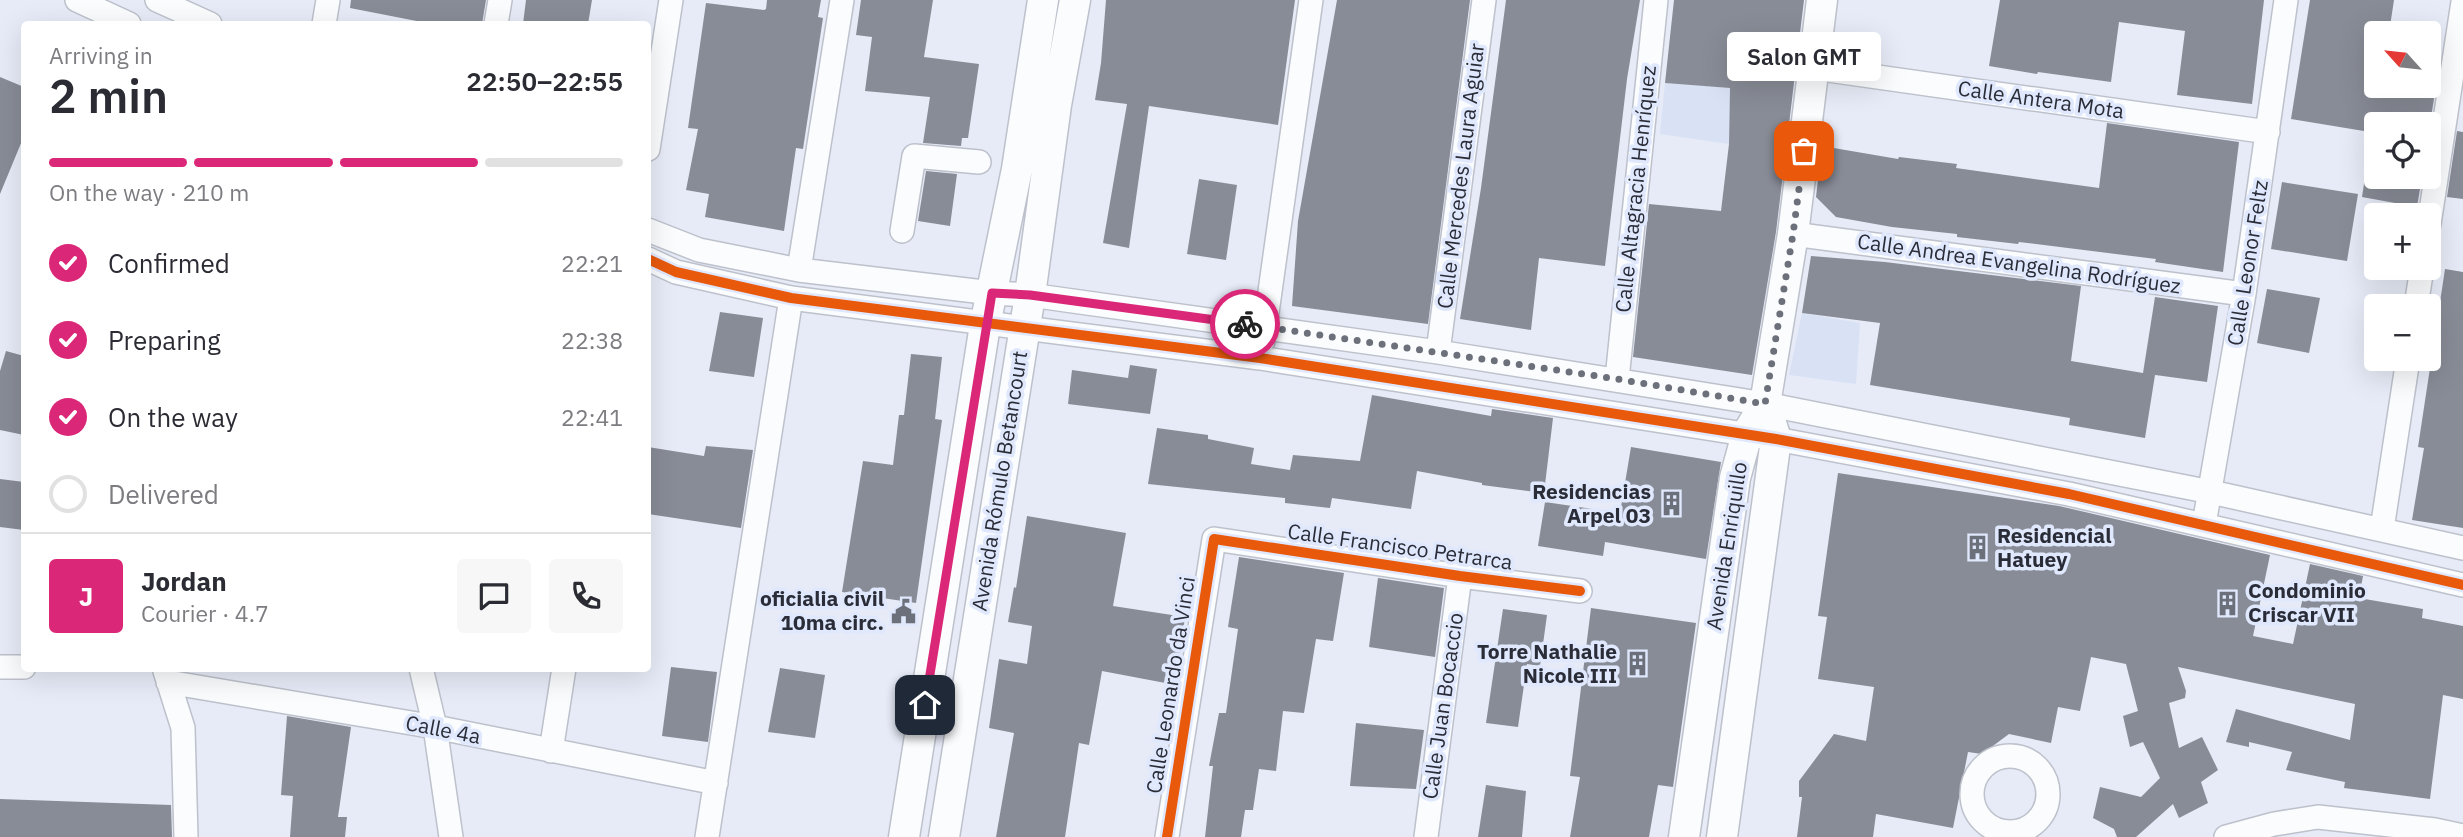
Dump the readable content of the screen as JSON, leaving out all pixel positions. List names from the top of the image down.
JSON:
{
  "streets": {
    "main road": ["Avenida Rómulo Betancourt", "Avenida Enriquillo"],
    "street": [
      "Calle Antera Mota",
      "Calle Mercedes Laura Aguiar",
      "Calle Altagracia Henríquez",
      "Calle Leonor Feltz",
      "Calle Andrea Evangelina Rodríguez",
      "Calle Francisco Petrarca",
      "Calle Leonardo da Vinci",
      "Calle Juan Bocaccio",
      "Calle 4a"
    ]
  },
  "crossings": [
    ["Calle Antera Mota", "Calle Leonor Feltz"],
    ["Calle Leonor Feltz", "Calle Andrea Evangelina Rodríguez"],
    ["Calle Francisco Petrarca", "Calle Leonardo da Vinci"],
    ["Calle Francisco Petrarca", "Calle Juan Bocaccio"]
  ],
  "places": {
    "other": ["Salon GMT"],
    "building": [
      "Residencias Arpel 03",
      "Residencial Hatuey",
      "Condominio Criscar VII",
      "Torre Nathalie Nicole III"
    ],
    "public building": ["oficialia civil 10ma circ."]
  },
  "north": "top left",
  "page": {
    "map_buttons": ["+", "−"],
    "heading": ["2 min", "Arriving in", "22:50–22:55"],
    "panel": ["Jordan", "Courier · 4.7"],
    "bubble": "Salon GMT",
    "bar": "On the way · 210 m",
    "list": [
      ["Confirmed", "22:21"],
      ["Preparing", "22:38"],
      ["On the way", "22:41"],
      "Delivered"
    ],
    "round": "J"
  }
}
